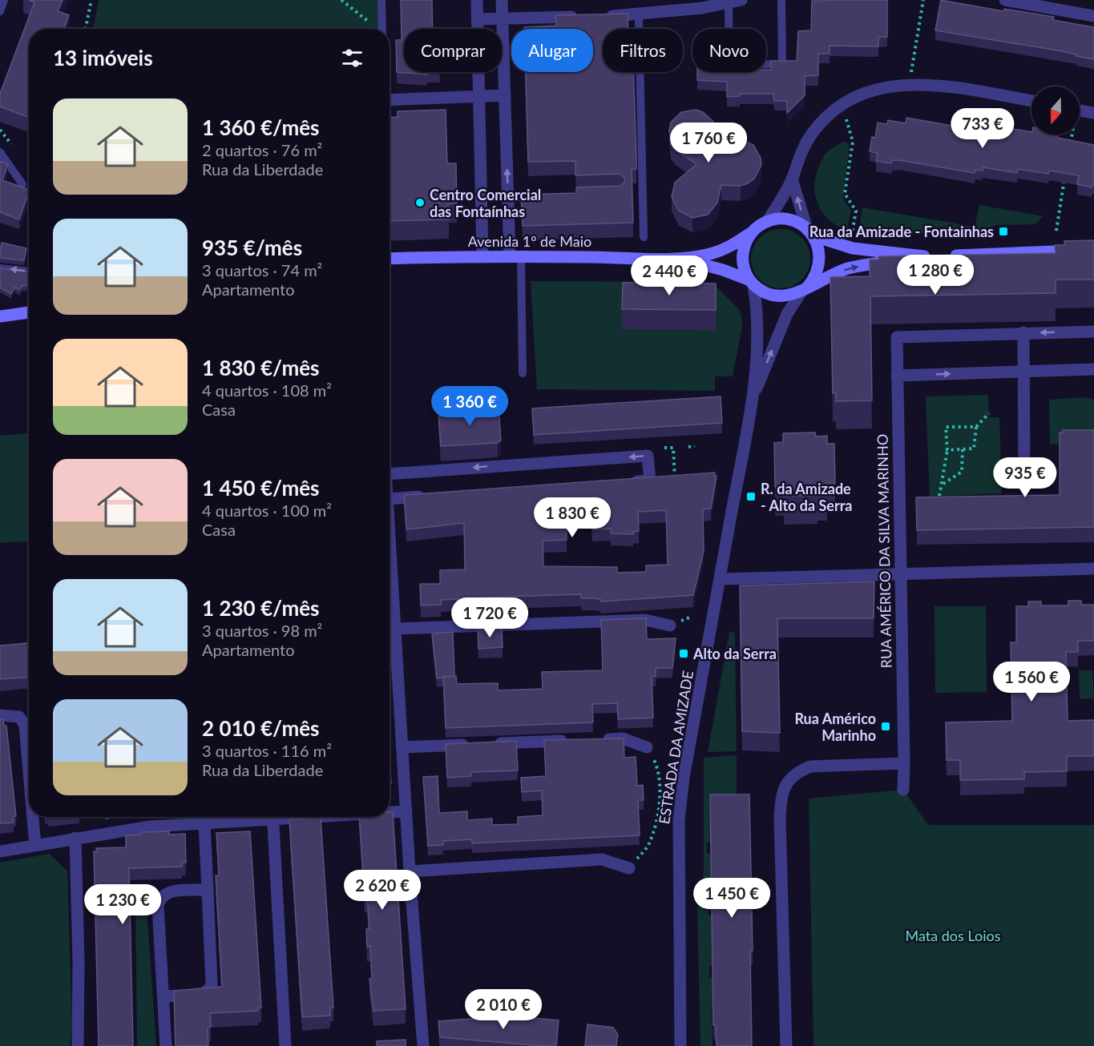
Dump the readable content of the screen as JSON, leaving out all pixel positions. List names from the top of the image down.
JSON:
{
  "streets": {
    "main road": ["Avenida 1º de Maio"],
    "street": ["RUA AMÉRICO DA SILVA MARINHO", "ESTRADA DA AMIZADE"]
  },
  "parks": ["Mata dos Loios"],
  "places": {
    "other": ["Centro Comercial das Fontaínhas"],
    "transit": [
      "Rua da Amizade - Fontainhas",
      "R. da Amizade - Alto da Serra",
      "Alto da Serra",
      "Rua Américo Marinho"
    ]
  },
  "north": "bottom",
  "page": {
    "chip": [
      "Comprar",
      "Alugar",
      "Filtros",
      "Novo"
    ],
    "heading": "13 imóveis",
    "list": [
      {
        "name": "1 360 €/mês",
        "note": "2 quartos · 76 m² · Rua da Liberdade"
      },
      {
        "name": "935 €/mês",
        "note": "3 quartos · 74 m² · Apartamento"
      },
      {
        "name": "1 830 €/mês",
        "note": "4 quartos · 108 m² · Casa"
      },
      {
        "name": "1 450 €/mês",
        "note": "4 quartos · 100 m² · Casa"
      },
      {
        "name": "1 230 €/mês",
        "note": "3 quartos · 98 m² · Apartamento"
      },
      {
        "name": "2 010 €/mês",
        "note": "3 quartos · 116 m² · Rua da Liberdade"
      }
    ],
    "price": [
      "733 €",
      "1 760 €",
      "1 280 €",
      "2 440 €",
      "1 360 €",
      "935 €",
      "1 830 €",
      "1 720 €",
      "1 560 €",
      "2 620 €",
      "1 450 €",
      "1 230 €",
      "2 010 €"
    ]
  }
}
